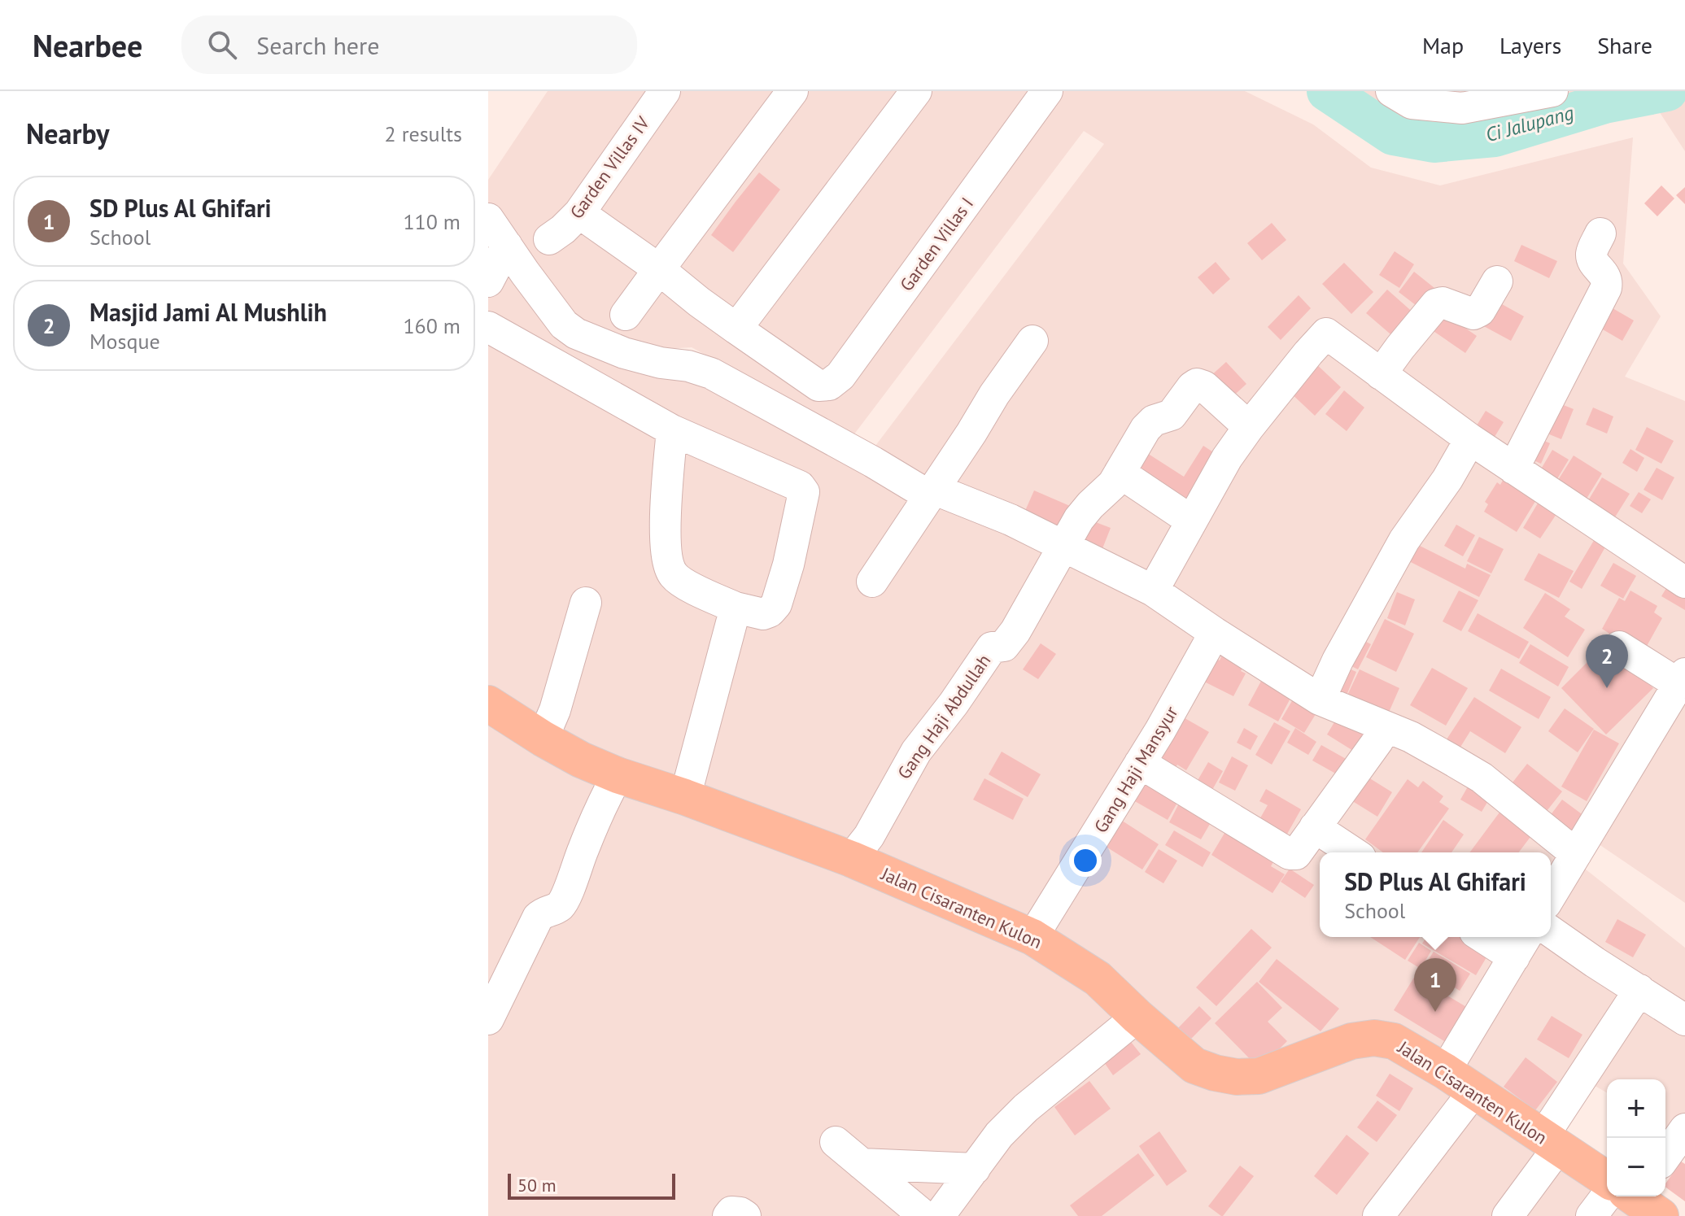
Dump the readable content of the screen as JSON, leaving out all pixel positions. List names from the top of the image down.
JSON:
{
  "streets": {
    "main road": ["Jalan Cisaranten Kulon"],
    "street": [
      "Garden Villas IV",
      "Garden Villas I",
      "Gang Haji Abdullah",
      "Gang Haji Mansyur"
    ]
  },
  "crossings": [
    ["Gang Haji Abdullah", "Jalan Cisaranten Kulon"],
    ["Gang Haji Mansyur", "Jalan Cisaranten Kulon"]
  ],
  "water": ["Ci Jalupang"],
  "scale_bar": "50 m",
  "page": {
    "header": "Nearbee",
    "search": "Search here",
    "nav": ["Map", "Layers", "Share"],
    "heading": ["Nearby", "2 results"],
    "list": [
      {
        "mark": "1",
        "name": "SD Plus Al Ghifari",
        "note": "School",
        "value": "110 m"
      },
      {
        "mark": "2",
        "name": "Masjid Jami Al Mushlih",
        "note": "Mosque",
        "value": "160 m"
      }
    ],
    "pins": ["2", "1"],
    "popup": ["SD Plus Al Ghifari", "School"],
    "map_buttons": ["+", "−"],
    "scale": "50 m"
  }
}
